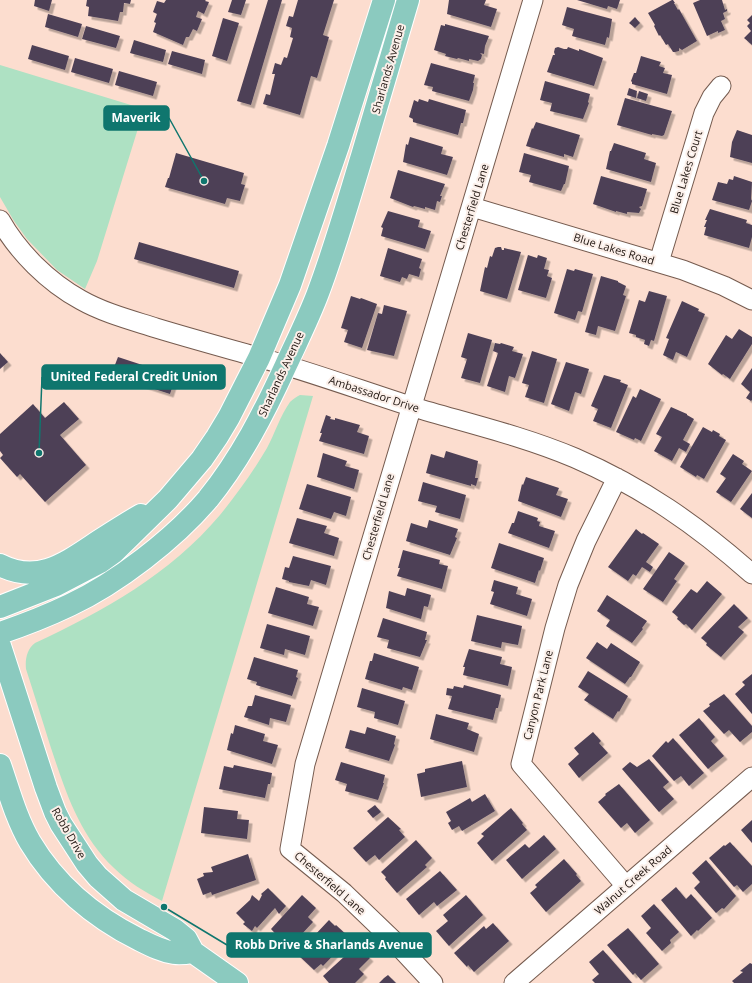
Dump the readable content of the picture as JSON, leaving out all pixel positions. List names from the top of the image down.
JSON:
{
  "streets": {
    "main road": ["Sharlands Avenue", "Robb Drive"],
    "street": [
      "Blue Lakes Court",
      "Chesterfield Lane",
      "Blue Lakes Road",
      "Ambassador Drive",
      "Canyon Park Lane",
      "Walnut Creek Road"
    ]
  },
  "crossings": [
    ["Sharlands Avenue", "Ambassador Drive"],
    ["Blue Lakes Court", "Blue Lakes Road"],
    ["Chesterfield Lane", "Blue Lakes Road"],
    ["Chesterfield Lane", "Ambassador Drive"],
    ["Ambassador Drive", "Canyon Park Lane"],
    ["Canyon Park Lane", "Walnut Creek Road"]
  ],
  "places": ["Maverik", "United Federal Credit Union", "Robb Drive & Sharlands Avenue"]
}
